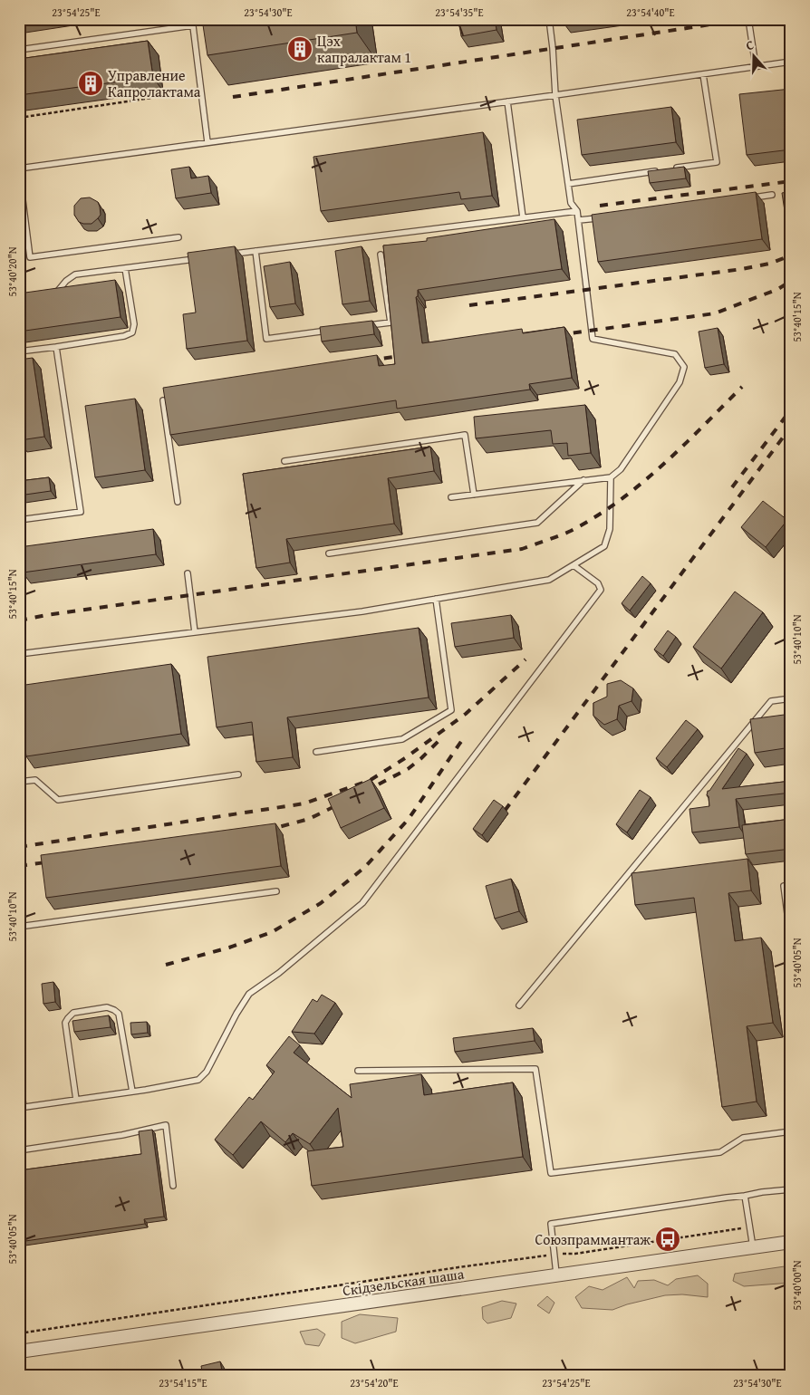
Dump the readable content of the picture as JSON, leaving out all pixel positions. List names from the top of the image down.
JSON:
{
  "streets": {
    "street": ["Скідзельская шаша"]
  },
  "places": {
    "building": ["Цэх капралактам 1", "Управление Капролактама"],
    "bus stop": ["Союзпраммантаж"]
  },
  "north": "top",
  "coordinates": [
    "23°54'25\"E",
    "23°54'30\"E",
    "23°54'35\"E",
    "23°54'40\"E",
    "53°40'20\"N",
    "53°40'15\"N",
    "53°40'10\"N",
    "53°40'05\"N",
    "53°40'00\"N",
    "23°54'15\"E",
    "23°54'20\"E"
  ]
}
